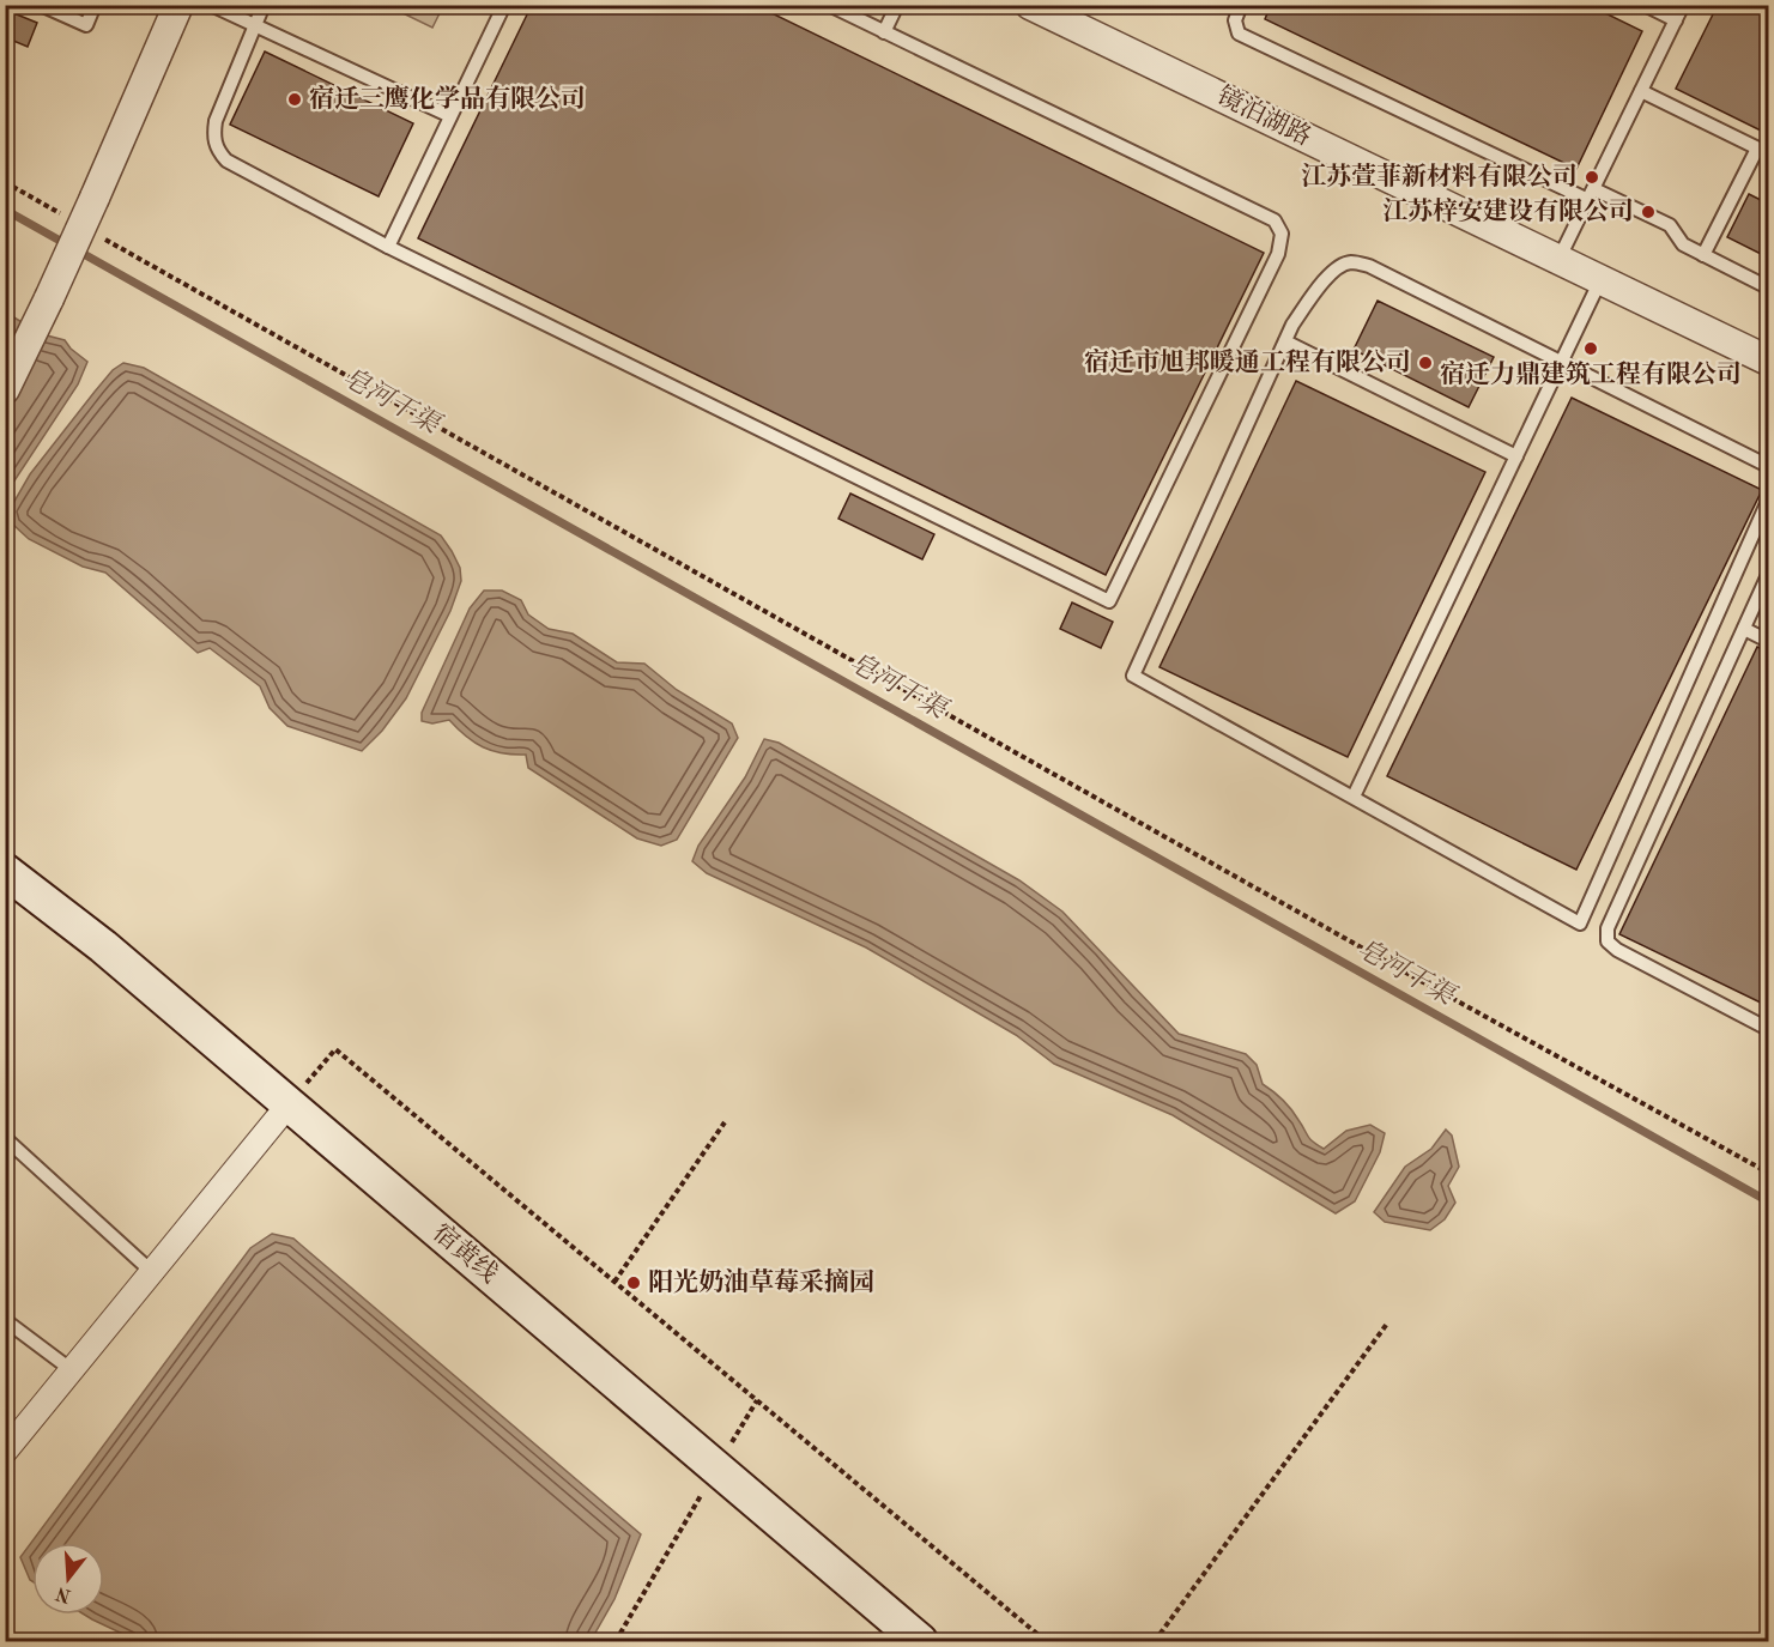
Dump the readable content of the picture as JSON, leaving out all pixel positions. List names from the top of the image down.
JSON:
{
  "streets": {
    "main road": ["宿黄线"],
    "street": ["镜泊湖路"]
  },
  "water": ["皂河干渠"],
  "places": [
    "宿迁三鹰化学品有限公司",
    "江苏萱菲新材料有限公司",
    "江苏梓安建设有限公司",
    "宿迁力鼎建筑工程有限公司",
    "宿迁市旭邦暖通工程有限公司",
    "阳光奶油草莓采摘园"
  ],
  "north": "bottom"
}
